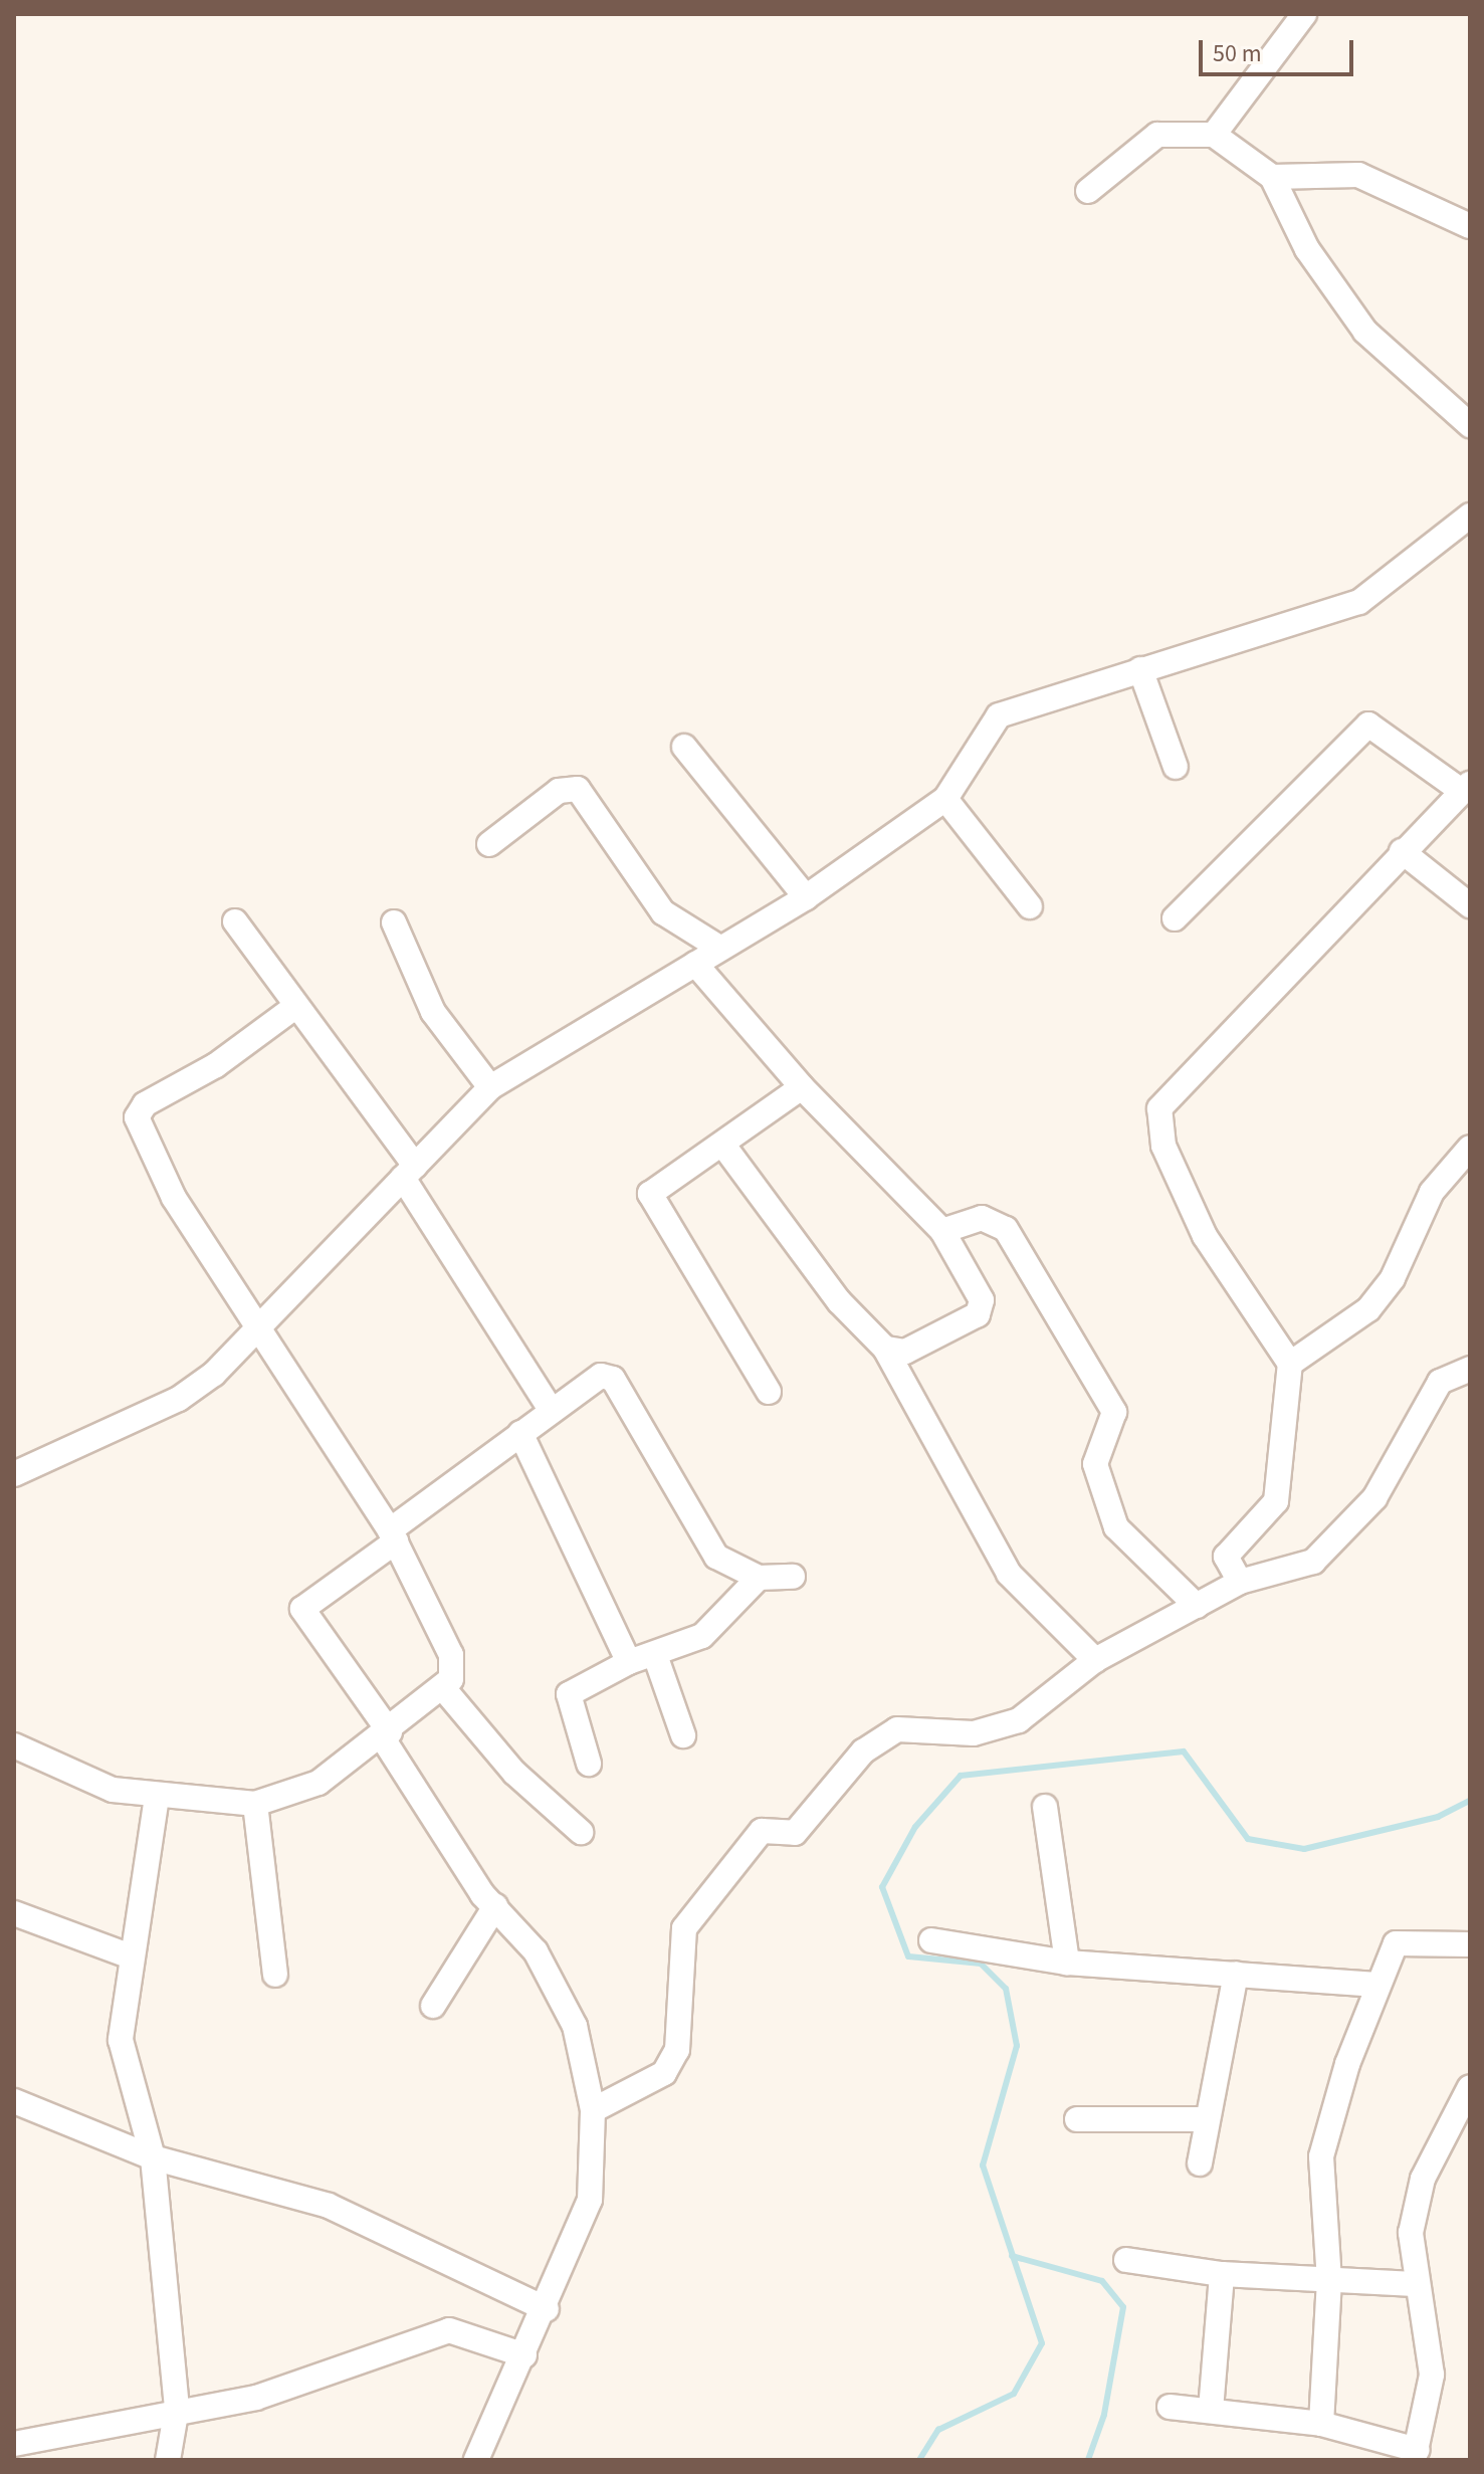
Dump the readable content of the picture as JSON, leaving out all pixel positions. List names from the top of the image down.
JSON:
{
  "scale_bar": "50 m"
}
